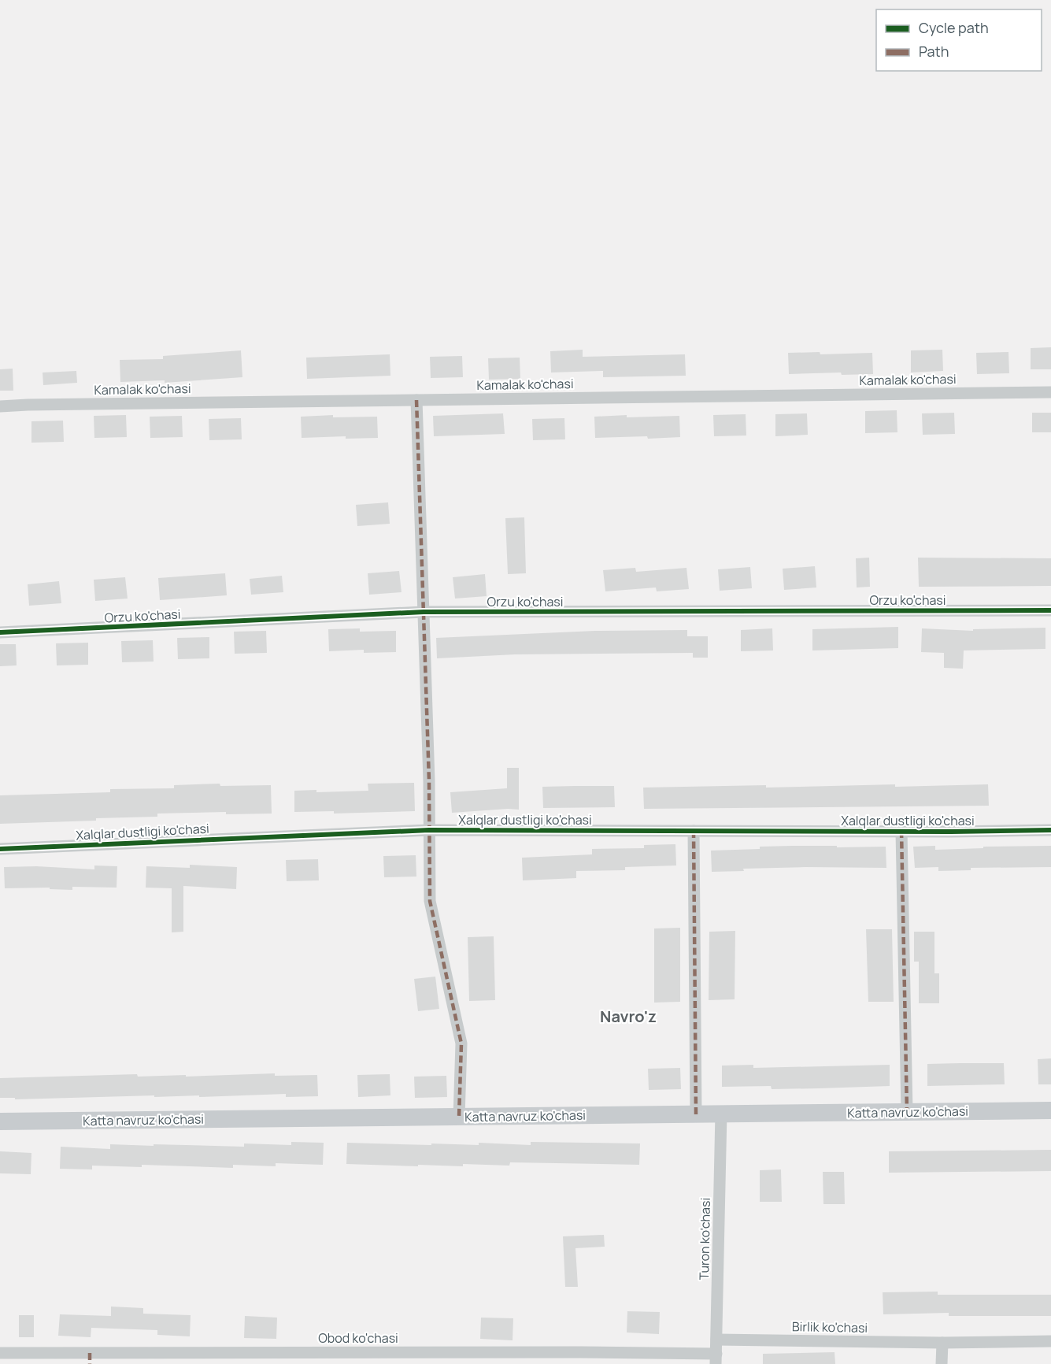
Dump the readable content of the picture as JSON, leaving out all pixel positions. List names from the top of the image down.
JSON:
{
  "streets": {
    "street": [
      "Kamalak ko'chasi",
      "Orzu ko'chasi",
      "Xalqlar dustligi ko'chasi",
      "Katta navruz ko'chasi",
      "Turon ko'chasi",
      "Birlik ko'chasi",
      "Obod ko'chasi"
    ]
  },
  "crossings": [
    ["Katta navruz ko'chasi", "Turon ko'chasi"],
    ["Turon ko'chasi", "Birlik ko'chasi"],
    ["Turon ko'chasi", "Obod ko'chasi"]
  ],
  "districts": ["Navro'z"],
  "legend": ["Cycle path", "Path"]
}
